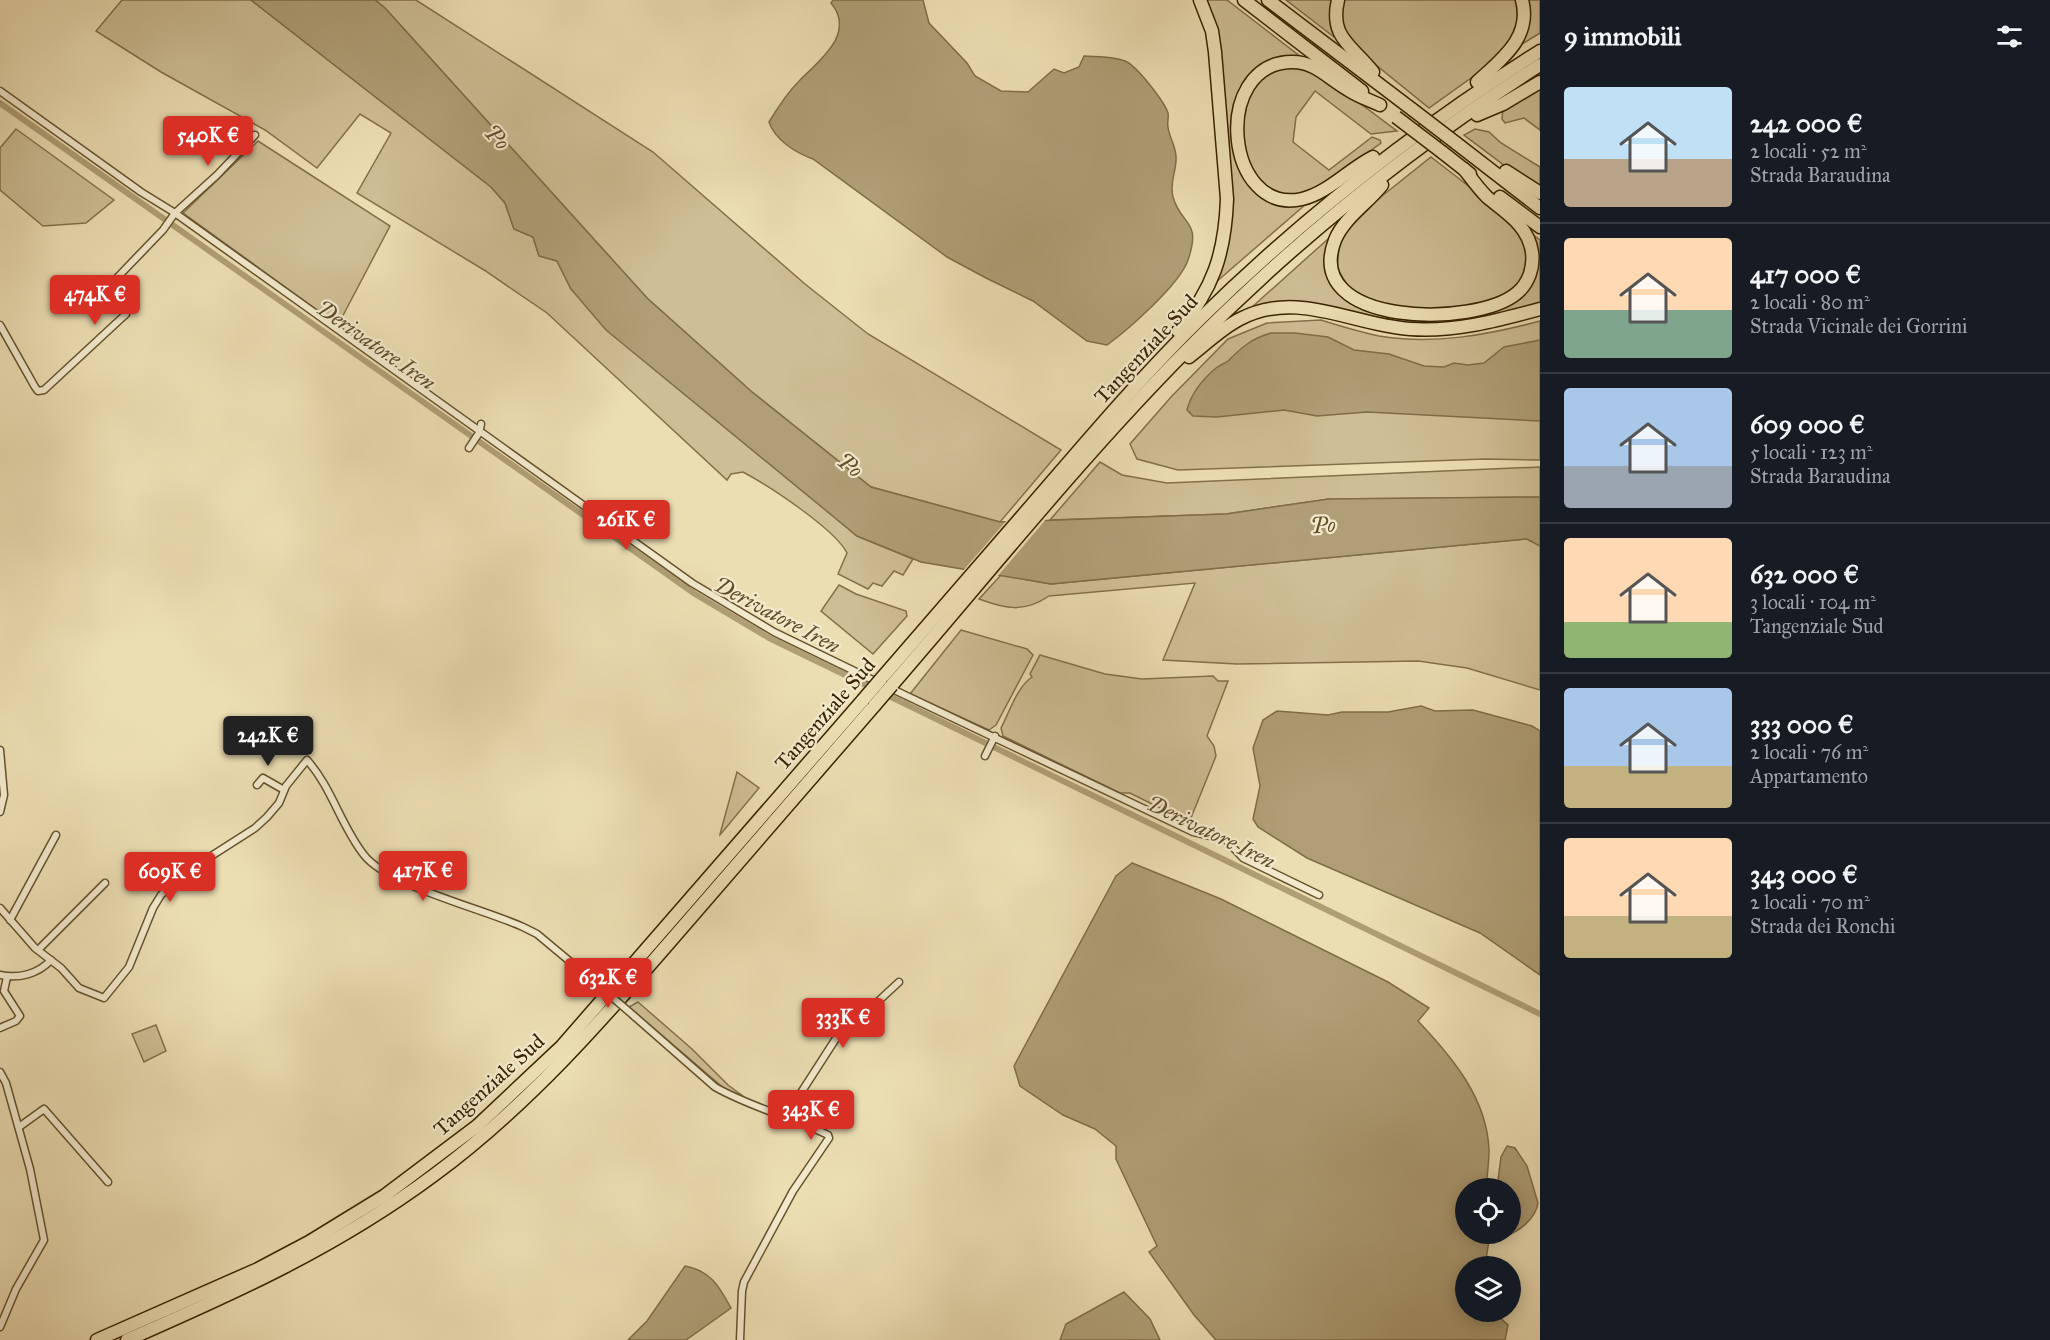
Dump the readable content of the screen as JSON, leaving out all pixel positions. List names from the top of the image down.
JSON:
{
  "streets": {
    "highway": ["Tangenziale Sud"]
  },
  "water": ["Po", "Derivatore Iren"],
  "page": {
    "heading": "9 immobili",
    "list": [
      {
        "name": "242 000 €",
        "note": "2 locali · 52 m² · Strada Baraudina"
      },
      {
        "name": "417 000 €",
        "note": "2 locali · 80 m² · Strada Vicinale dei Gorrini"
      },
      {
        "name": "609 000 €",
        "note": "5 locali · 123 m² · Strada Baraudina"
      },
      {
        "name": "632 000 €",
        "note": "3 locali · 104 m² · Tangenziale Sud"
      },
      {
        "name": "333 000 €",
        "note": "2 locali · 76 m² · Appartamento"
      },
      {
        "name": "343 000 €",
        "note": "2 locali · 70 m² · Strada dei Ronchi"
      }
    ],
    "price": [
      "540K €",
      "474K €",
      "261K €",
      "242K €",
      "417K €",
      "609K €",
      "632K €",
      "333K €",
      "343K €"
    ]
  }
}
